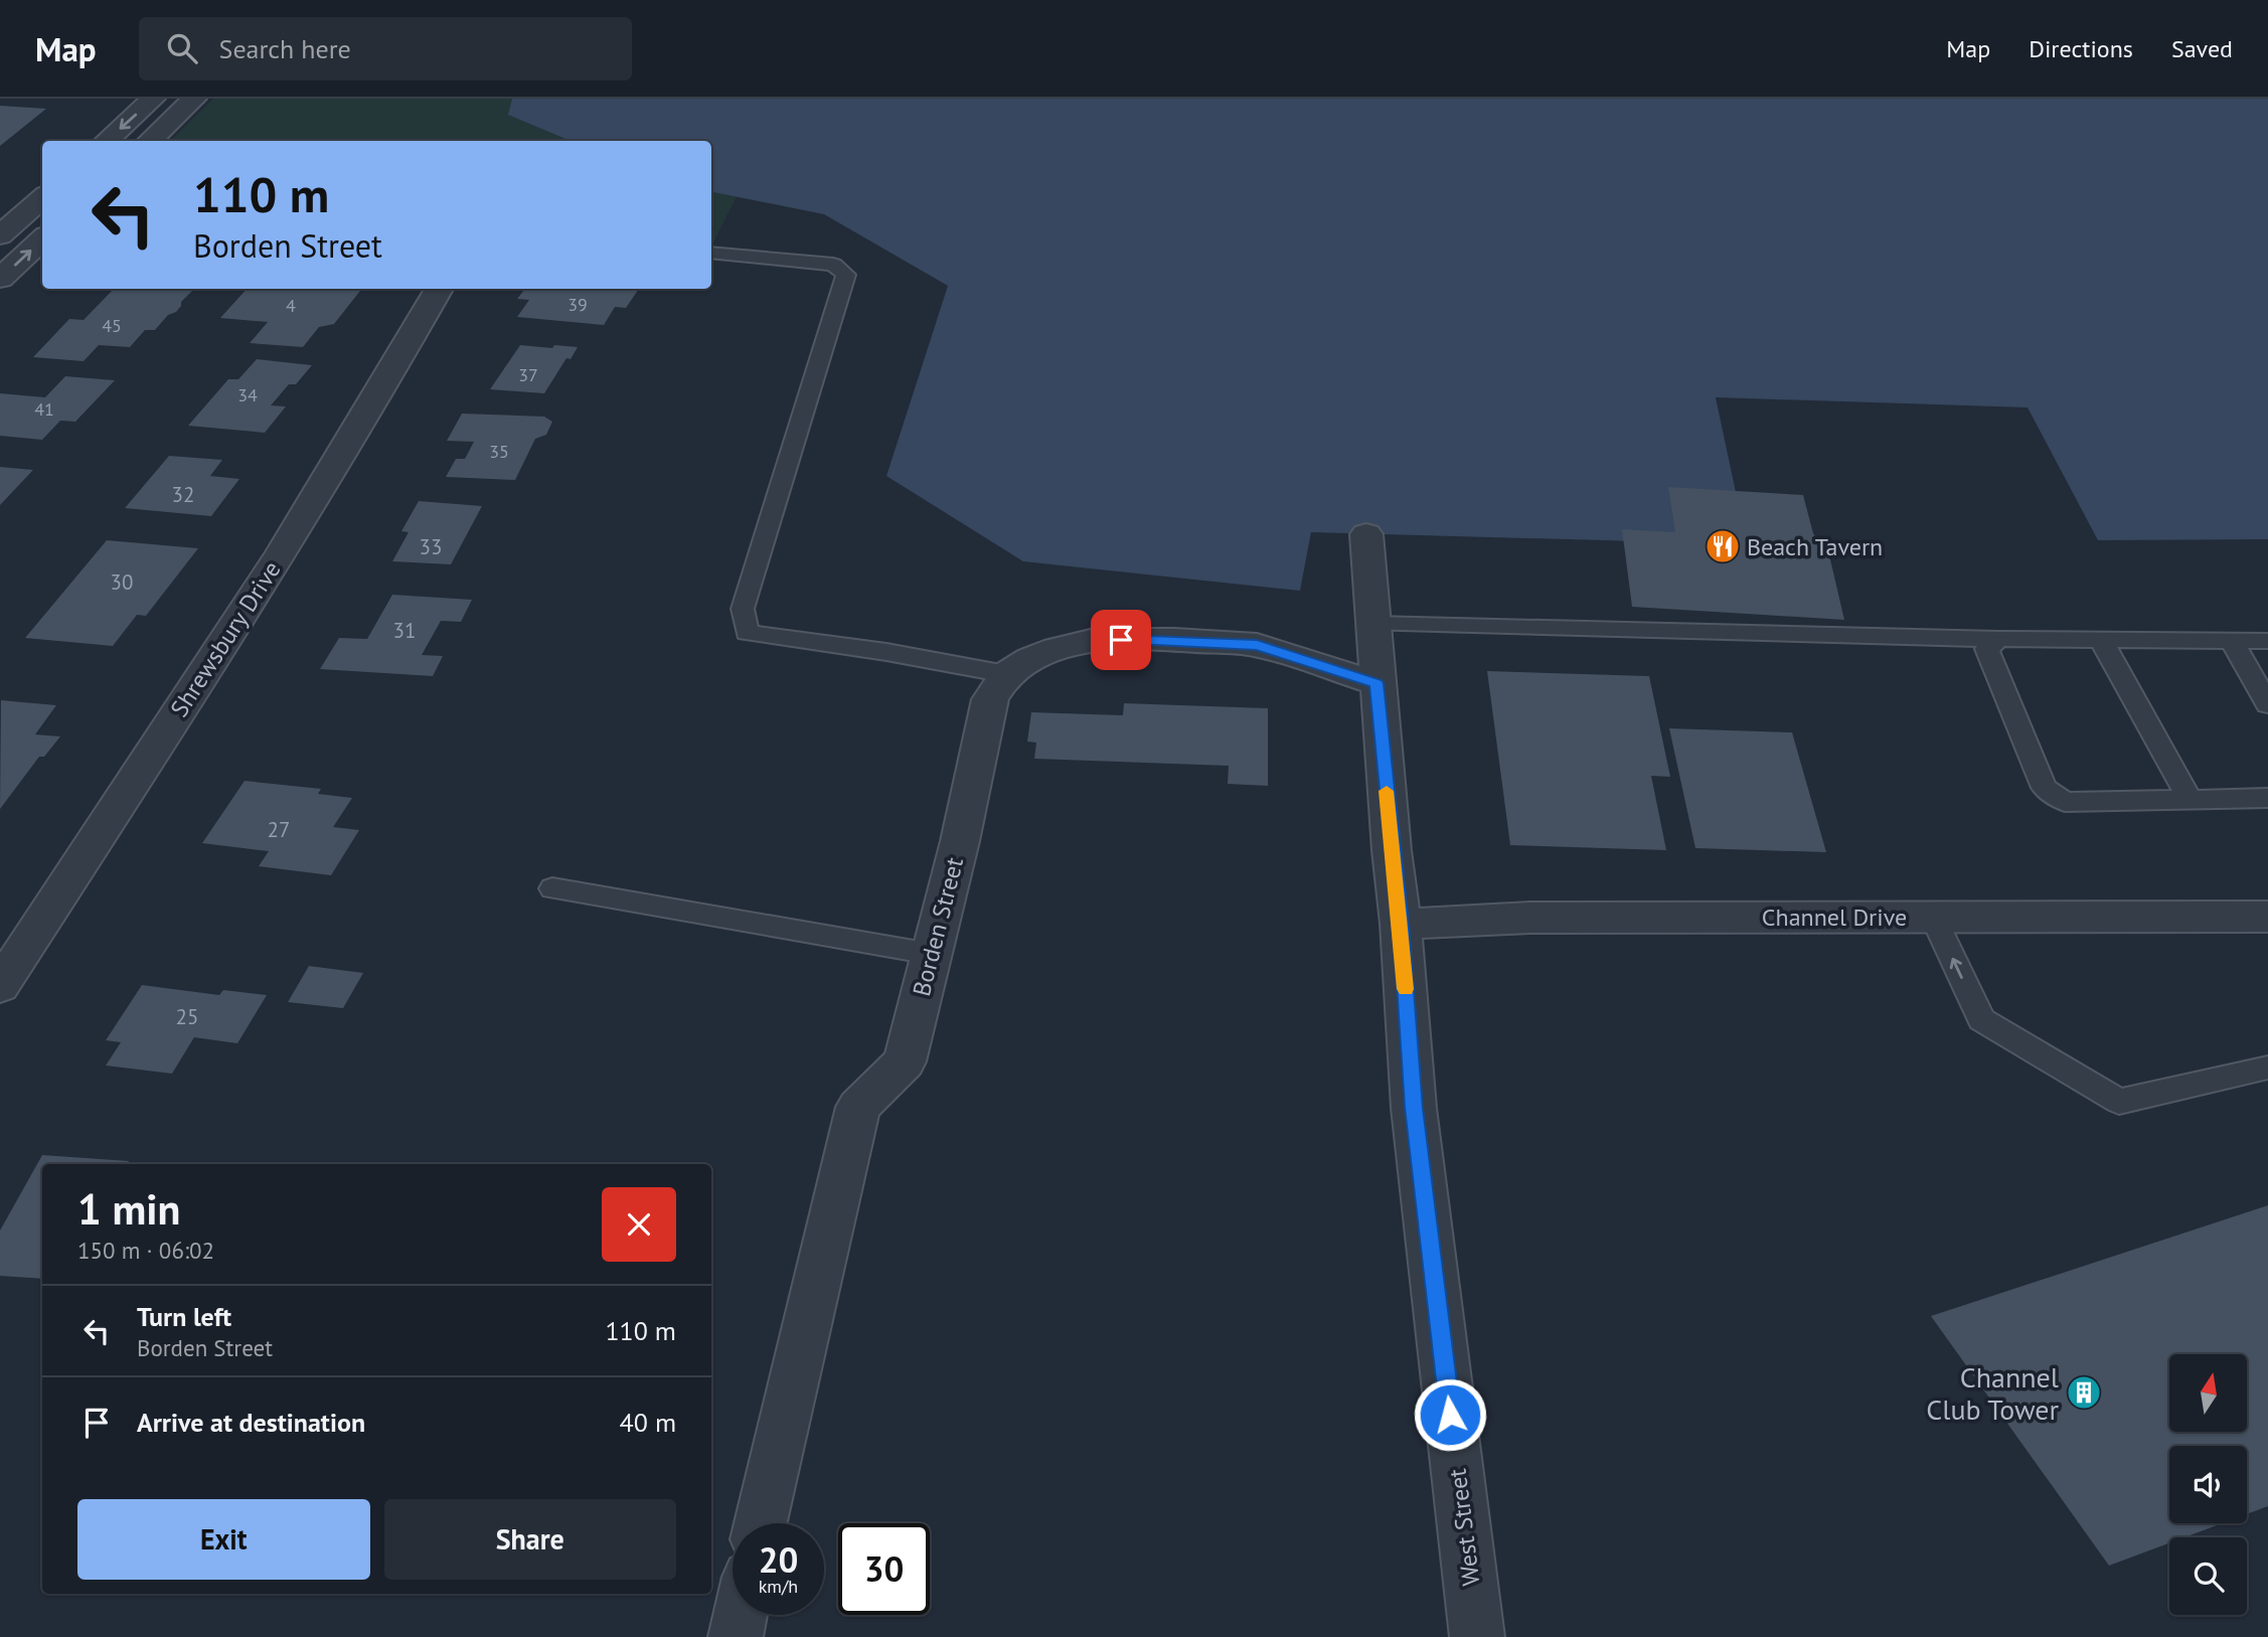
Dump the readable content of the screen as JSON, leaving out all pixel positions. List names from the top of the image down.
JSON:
{
  "streets": {
    "street": [
      "Shrewsbury Drive",
      "Channel Drive",
      "Borden Street",
      "West Street"
    ]
  },
  "crossings": [
    ["Channel Drive", "West Street"]
  ],
  "places": {
    "restaurant": ["Beach Tavern"],
    "building": ["Channel Club Tower"]
  },
  "house_numbers": [
    "39",
    "4",
    "45",
    "37",
    "34",
    "41",
    "35",
    "32",
    "33",
    "30",
    "31",
    "27",
    "25"
  ],
  "north": "top",
  "page": {
    "header": "Map",
    "search": "Search here",
    "nav": ["Map", "Directions", "Saved"],
    "turn": ["110 m", "Borden Street"],
    "heading": ["1 min", "150 m · 06:02"],
    "list": [
      {
        "name": "Turn left",
        "note": "Borden Street",
        "value": "110 m"
      },
      {
        "name": "Arrive at destination",
        "value": "40 m"
      }
    ],
    "buttons": ["Exit", "Share"],
    "speed": "20 km/h",
    "limit": "30"
  }
}
